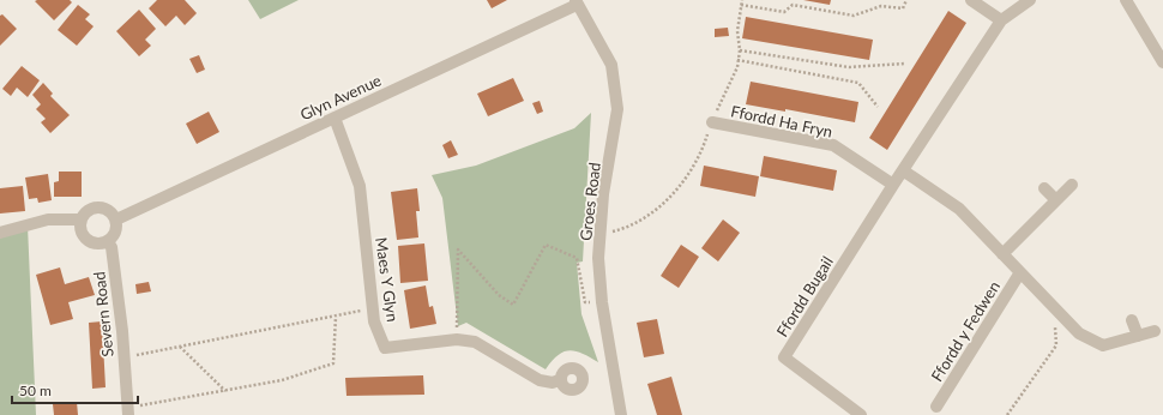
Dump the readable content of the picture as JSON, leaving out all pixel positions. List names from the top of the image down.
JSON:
{
  "streets": {
    "street": [
      "Glyn Avenue",
      "Ffordd Ha Fryn",
      "Groes Road",
      "Maes Y Glyn",
      "Ffordd Bugail",
      "Severn Road",
      "Ffordd y Fedwen"
    ]
  },
  "crossings": [
    ["Glyn Avenue", "Groes Road"],
    ["Glyn Avenue", "Maes Y Glyn"],
    ["Glyn Avenue", "Severn Road"],
    ["Ffordd Ha Fryn", "Ffordd Bugail"]
  ],
  "scale_bar": "50 m"
}
